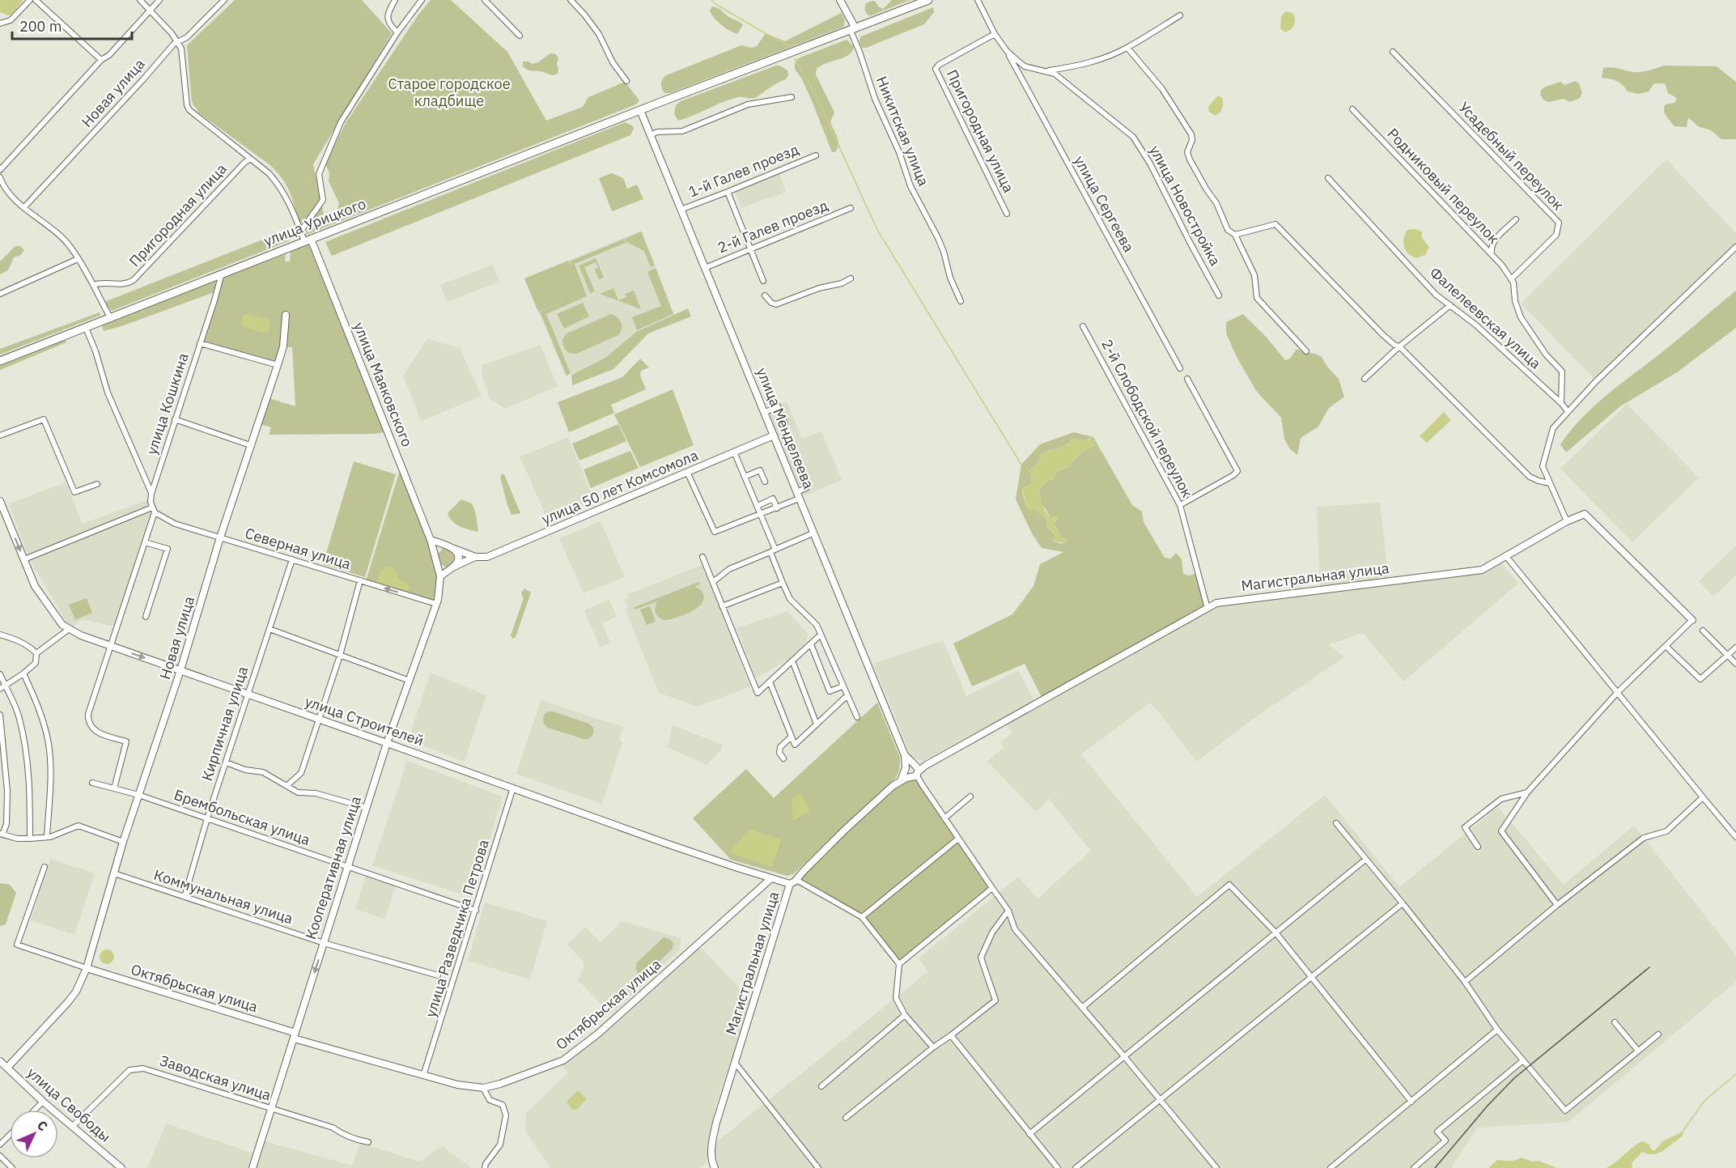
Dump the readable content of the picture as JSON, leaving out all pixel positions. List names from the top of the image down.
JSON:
{
  "streets": {
    "main road": [
      "улица Урицкого",
      "улица Маяковского",
      "улица Менделеева",
      "Магистральная улица",
      "улица Строителей",
      "Кооперативная улица",
      "улица Свободы"
    ],
    "street": [
      "Новая улица",
      "Никитская улица",
      "Пригородная улица",
      "Усадебный переулок",
      "1-й Галев проезд",
      "Родниковый переулок",
      "улица Сергеева",
      "улица Новостройка",
      "2-й Галев проезд",
      "Фалелеевская улица",
      "улица Кошкина",
      "2-й Слободской переулок",
      "улица 50 лет Комсомола",
      "Северная улица",
      "Кирпичная улица",
      "Брембольская улица",
      "Коммунальная улица",
      "улица Разведчика Петрова",
      "Октябрьская улица",
      "Заводская улица"
    ]
  },
  "crossings": [
    ["Новая улица", "Северная улица"],
    ["Новая улица", "улица Строителей"],
    ["Новая улица", "Брембольская улица"],
    ["Новая улица", "Коммунальная улица"],
    ["Новая улица", "Октябрьская улица"],
    ["Новая улица", "улица Свободы"],
    ["Никитская улица", "улица Урицкого"],
    ["Пригородная улица", "улица Новостройка"],
    ["Усадебный переулок", "Родниковый переулок"],
    ["1-й Галев проезд", "улица Менделеева"],
    ["улица Сергеева", "улица Новостройка"],
    ["улица Урицкого", "улица Маяковского"],
    ["улица Урицкого", "улица Кошкина"],
    ["улица Урицкого", "улица Менделеева"],
    ["2-й Галев проезд", "улица Менделеева"],
    ["улица Маяковского", "Кооперативная улица"],
    ["улица Кошкина", "Северная улица"],
    ["улица Кошкина", "улица Строителей"],
    ["улица Кошкина", "Брембольская улица"],
    ["2-й Слободской переулок", "Магистральная улица"],
    ["улица Менделеева", "улица 50 лет Комсомола"],
    ["Северная улица", "Кирпичная улица"],
    ["Северная улица", "Кооперативная улица"],
    ["Магистральная улица", "улица Строителей"],
    ["улица Строителей", "Кирпичная улица"],
    ["улица Строителей", "Кооперативная улица"],
    ["улица Строителей", "улица Разведчика Петрова"],
    ["улица Строителей", "Октябрьская улица"],
    ["Кирпичная улица", "Брембольская улица"],
    ["Кирпичная улица", "Коммунальная улица"],
    ["Брембольская улица", "Кооперативная улица"],
    ["Брембольская улица", "улица Разведчика Петрова"],
    ["Кооперативная улица", "Коммунальная улица"],
    ["Кооперативная улица", "Октябрьская улица"],
    ["Кооперативная улица", "Заводская улица"],
    ["улица Разведчика Петрова", "Октябрьская улица"],
    ["Заводская улица", "улица Свободы"]
  ],
  "parks": ["Старое городское кладбище"],
  "scale_bar": "200 m",
  "north": "top right"
}
